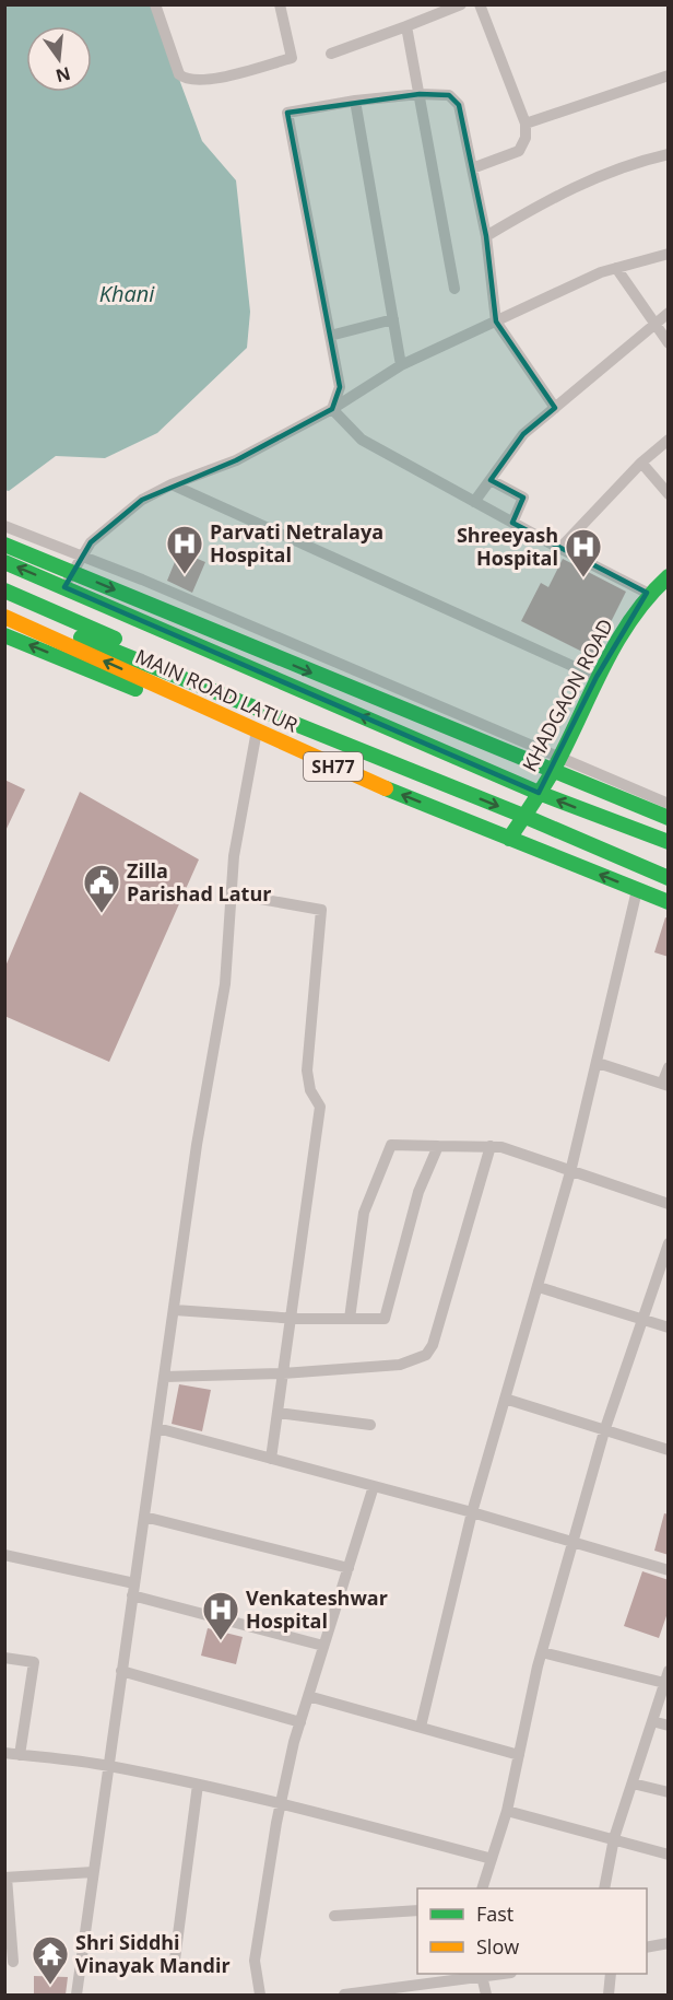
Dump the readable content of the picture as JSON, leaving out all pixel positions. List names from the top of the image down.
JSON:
{
  "streets": {
    "main road": ["MAIN ROAD LATUR", "KHADGAON ROAD", "SH77"]
  },
  "crossings": [
    ["MAIN ROAD LATUR", "KHADGAON ROAD"],
    ["MAIN ROAD LATUR", "SH77"]
  ],
  "water": ["Khani"],
  "places": {
    "hospital": ["Parvati Netralaya Hospital", "Shreeyash Hospital", "Venkateshwar Hospital"],
    "public building": ["Zilla Parishad Latur"],
    "temple": ["Shri Siddhi Vinayak Mandir"]
  },
  "legend": ["Fast", "Slow"],
  "north": "bottom"
}
